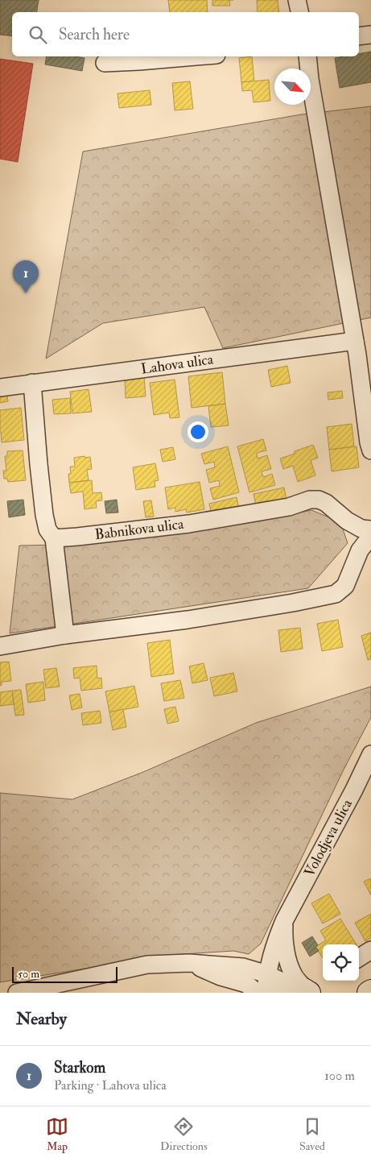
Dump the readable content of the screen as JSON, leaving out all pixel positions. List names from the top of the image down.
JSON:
{
  "streets": {
    "street": ["Lahova ulica", "Babnikova ulica", "Volodjeva ulica"]
  },
  "scale_bar": "50 m",
  "north": "bottom right",
  "page": {
    "search": "Search here",
    "pins": "1",
    "scale": "50 m",
    "heading": "Nearby",
    "list": [
      {
        "mark": "1",
        "name": "Starkom",
        "note": "Parking · Lahova ulica",
        "value": "100 m"
      }
    ],
    "nav": ["Map", "Directions", "Saved"]
  }
}
